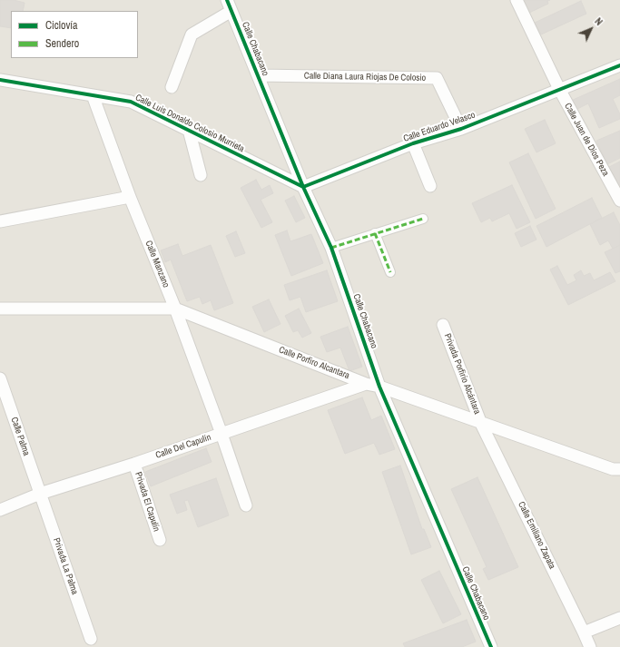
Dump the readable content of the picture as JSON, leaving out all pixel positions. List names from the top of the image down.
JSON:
{
  "streets": {
    "street": [
      "Calle Chabacano",
      "Calle Diana Laura Riojas De Colosio",
      "Calle Luis Donaldo Colosio Murrieta",
      "Calle Eduardo Velasco",
      "Calle Juan de Dios Peza",
      "Calle Manzano",
      "Calle Porfiro Alcantara",
      "Privada Porfirio Alcántara",
      "Calle Palma",
      "Calle Del Capulín",
      "Privada El Capulín",
      "Calle Emiliano Zapata",
      "Privada La Palma"
    ]
  },
  "crossings": [
    ["Calle Chabacano", "Calle Diana Laura Riojas De Colosio"],
    ["Calle Chabacano", "Calle Luis Donaldo Colosio Murrieta"],
    ["Calle Chabacano", "Calle Eduardo Velasco"],
    ["Calle Chabacano", "Calle Porfiro Alcantara"],
    ["Calle Diana Laura Riojas De Colosio", "Calle Eduardo Velasco"],
    ["Calle Luis Donaldo Colosio Murrieta", "Calle Eduardo Velasco"],
    ["Calle Luis Donaldo Colosio Murrieta", "Calle Manzano"],
    ["Calle Eduardo Velasco", "Calle Juan de Dios Peza"],
    ["Calle Manzano", "Calle Porfiro Alcantara"],
    ["Calle Manzano", "Calle Del Capulín"],
    ["Calle Porfiro Alcantara", "Privada Porfirio Alcántara"],
    ["Calle Porfiro Alcantara", "Calle Del Capulín"],
    ["Calle Porfiro Alcantara", "Calle Emiliano Zapata"],
    ["Privada Porfirio Alcántara", "Calle Emiliano Zapata"],
    ["Calle Palma", "Calle Del Capulín"],
    ["Calle Palma", "Privada La Palma"],
    ["Calle Del Capulín", "Privada El Capulín"],
    ["Calle Del Capulín", "Privada La Palma"]
  ],
  "legend": ["Ciclovía", "Sendero"],
  "north": "top right"
}
